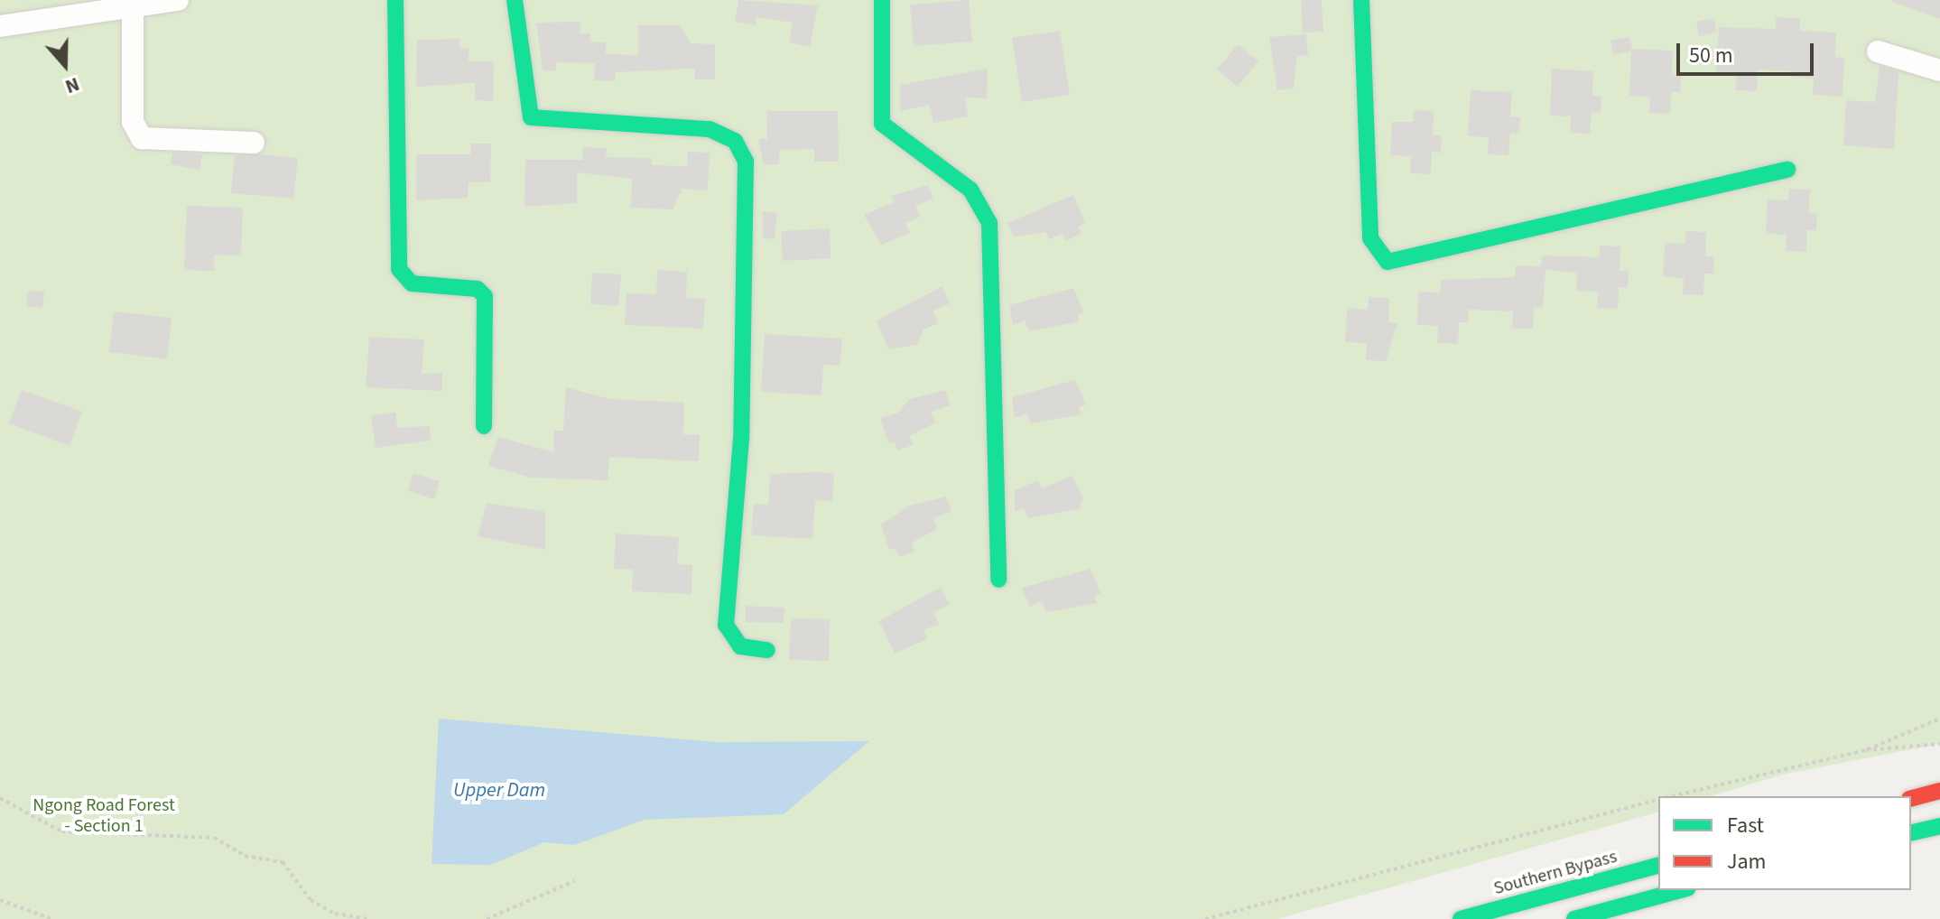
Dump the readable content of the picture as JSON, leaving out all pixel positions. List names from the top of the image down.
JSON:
{
  "streets": {
    "main road": ["Southern Bypass"]
  },
  "water": ["Upper Dam"],
  "parks": ["Ngong Road Forest - Section 1"],
  "legend": ["Fast", "Jam"],
  "scale_bar": "50 m",
  "north": "bottom"
}
